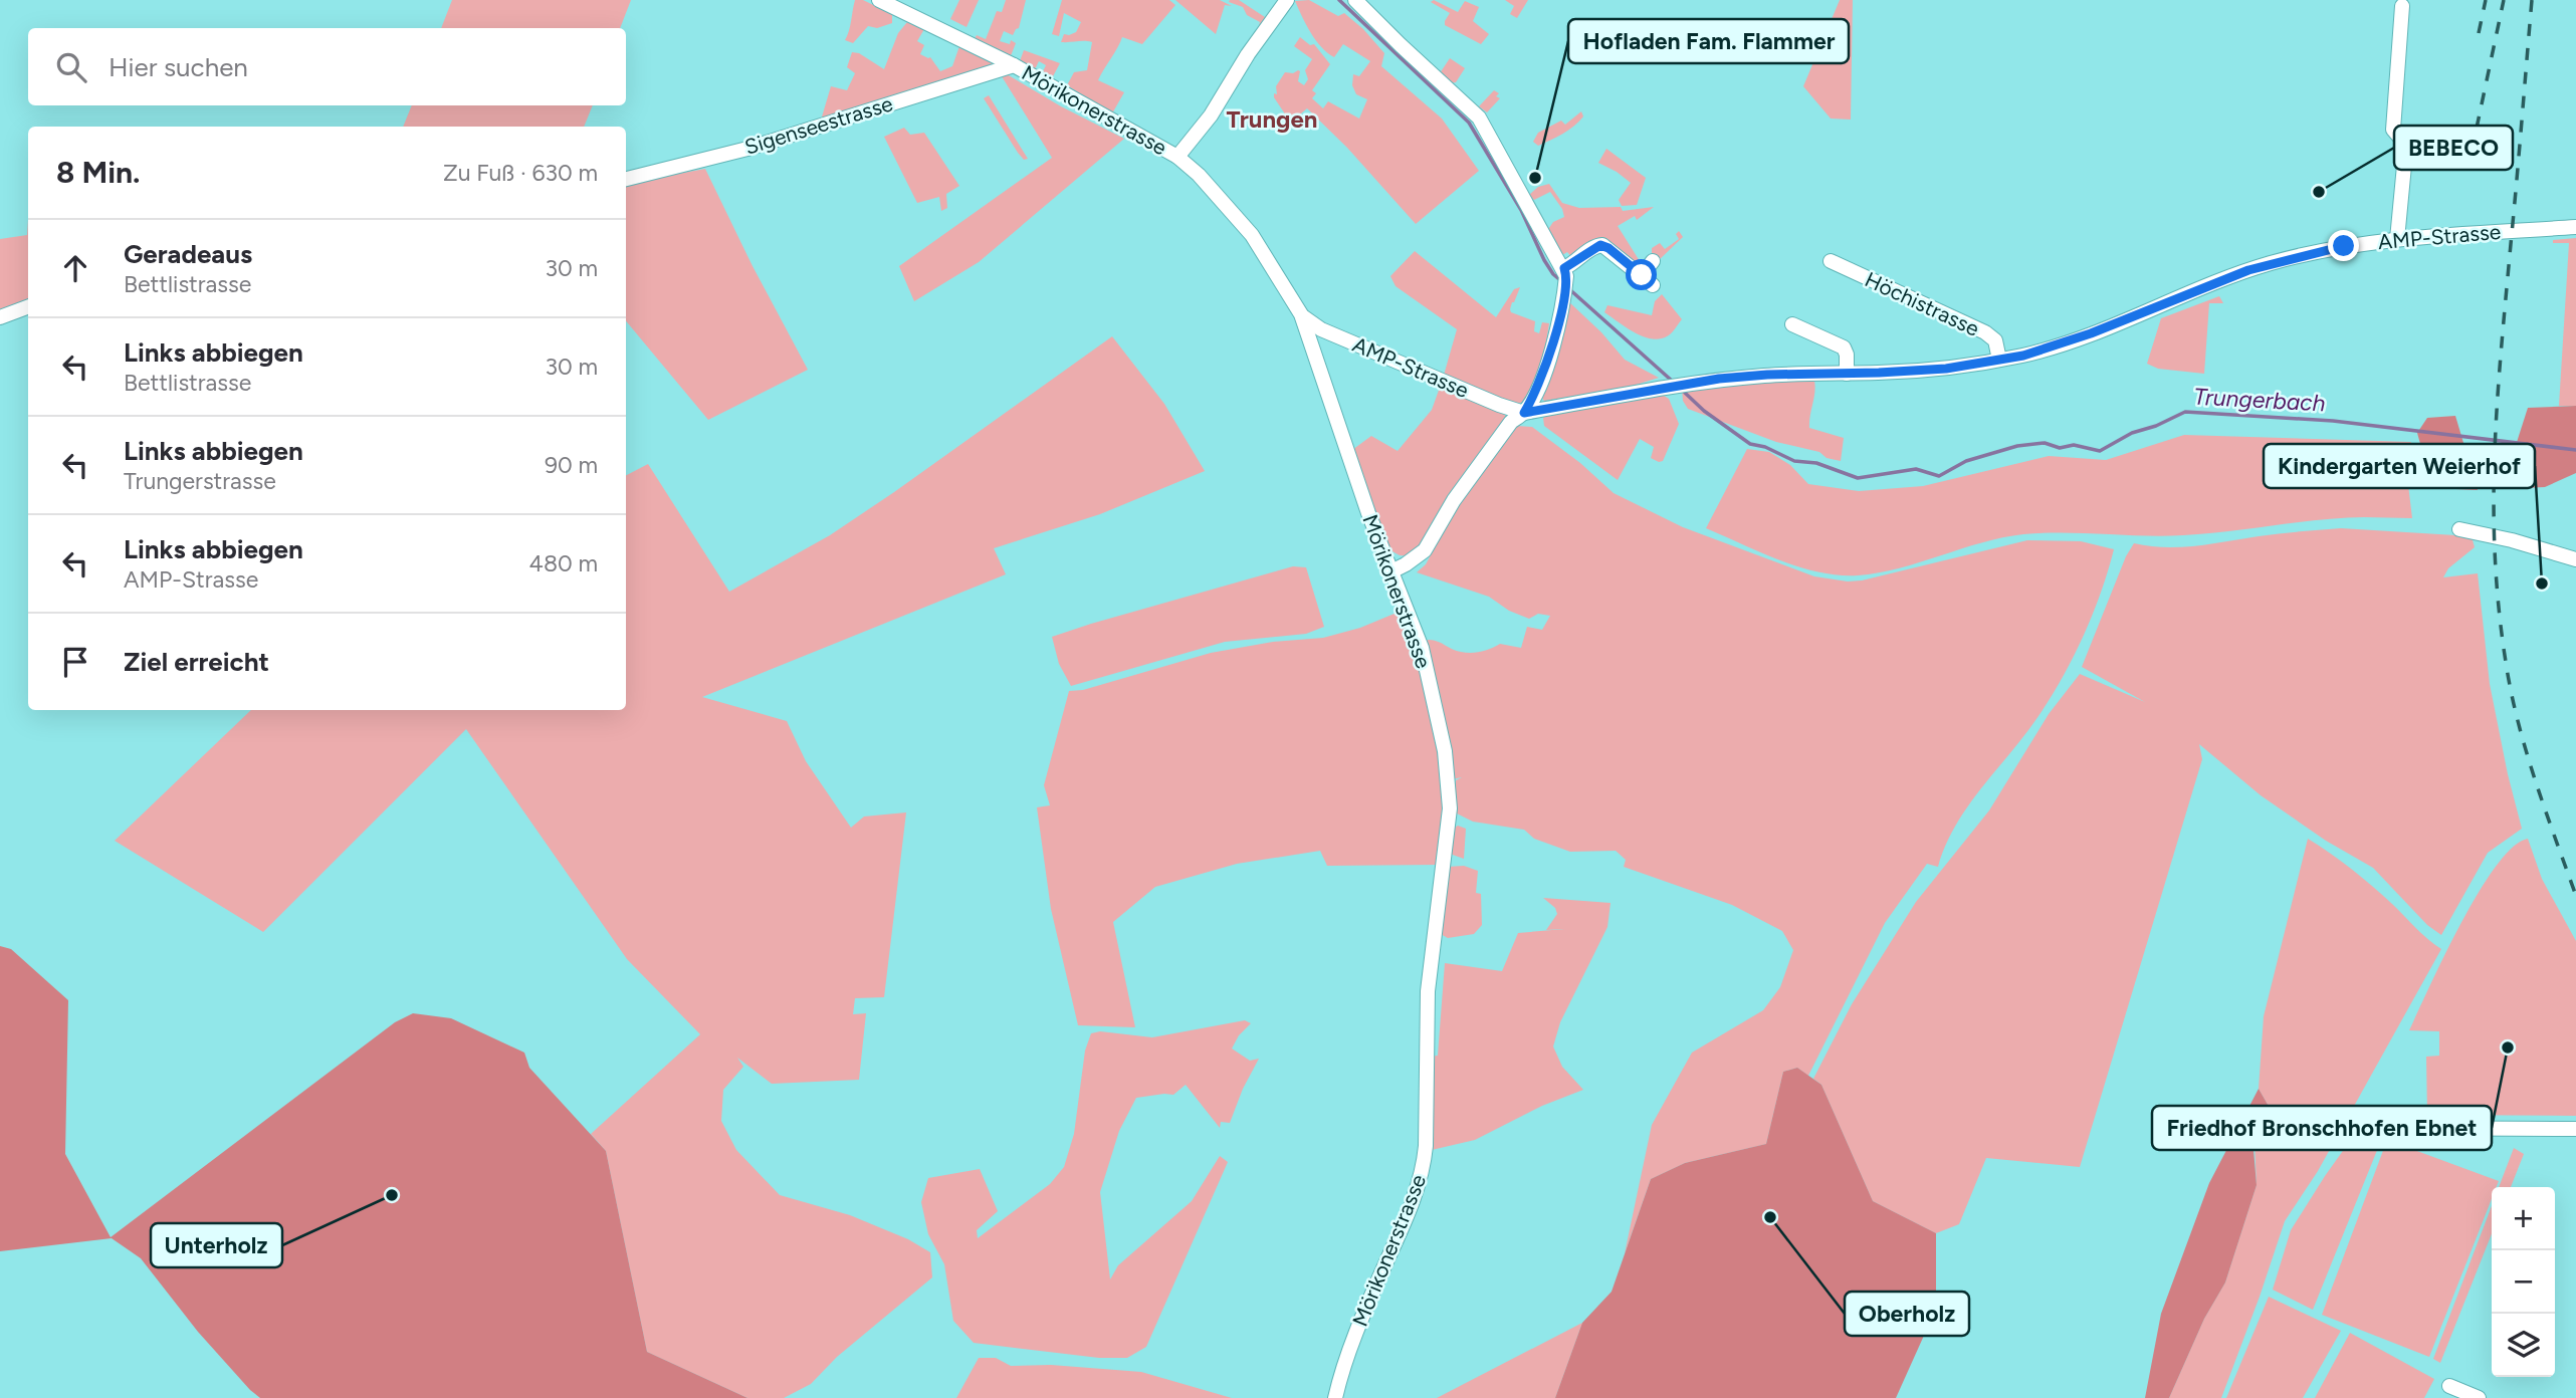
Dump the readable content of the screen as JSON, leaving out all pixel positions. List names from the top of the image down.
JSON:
{
  "streets": {
    "street": [
      "Mörikonerstrasse",
      "Sigenseestrasse",
      "AMP-Strasse",
      "Höchistrasse"
    ]
  },
  "crossings": [
    ["Mörikonerstrasse", "Sigenseestrasse"],
    ["Mörikonerstrasse", "AMP-Strasse"],
    ["AMP-Strasse", "Höchistrasse"]
  ],
  "districts": ["Trungen"],
  "water": ["Trungerbach"],
  "places": [
    "Hofladen Fam. Flammer",
    "BEBECO",
    "Kindergarten Weierhof",
    "Friedhof Bronschhofen Ebnet",
    "Unterholz",
    "Oberholz"
  ],
  "page": {
    "search": "Hier suchen",
    "heading": ["8 Min.", "Zu Fuß · 630 m"],
    "list": [
      ["Geradeaus", "Bettlistrasse", "30 m"],
      ["Links abbiegen", "Bettlistrasse", "30 m"],
      ["Links abbiegen", "Trungerstrasse", "90 m"],
      ["Links abbiegen", "AMP-Strasse", "480 m"],
      "Ziel erreicht"
    ],
    "map_buttons": ["+", "−"]
  }
}
